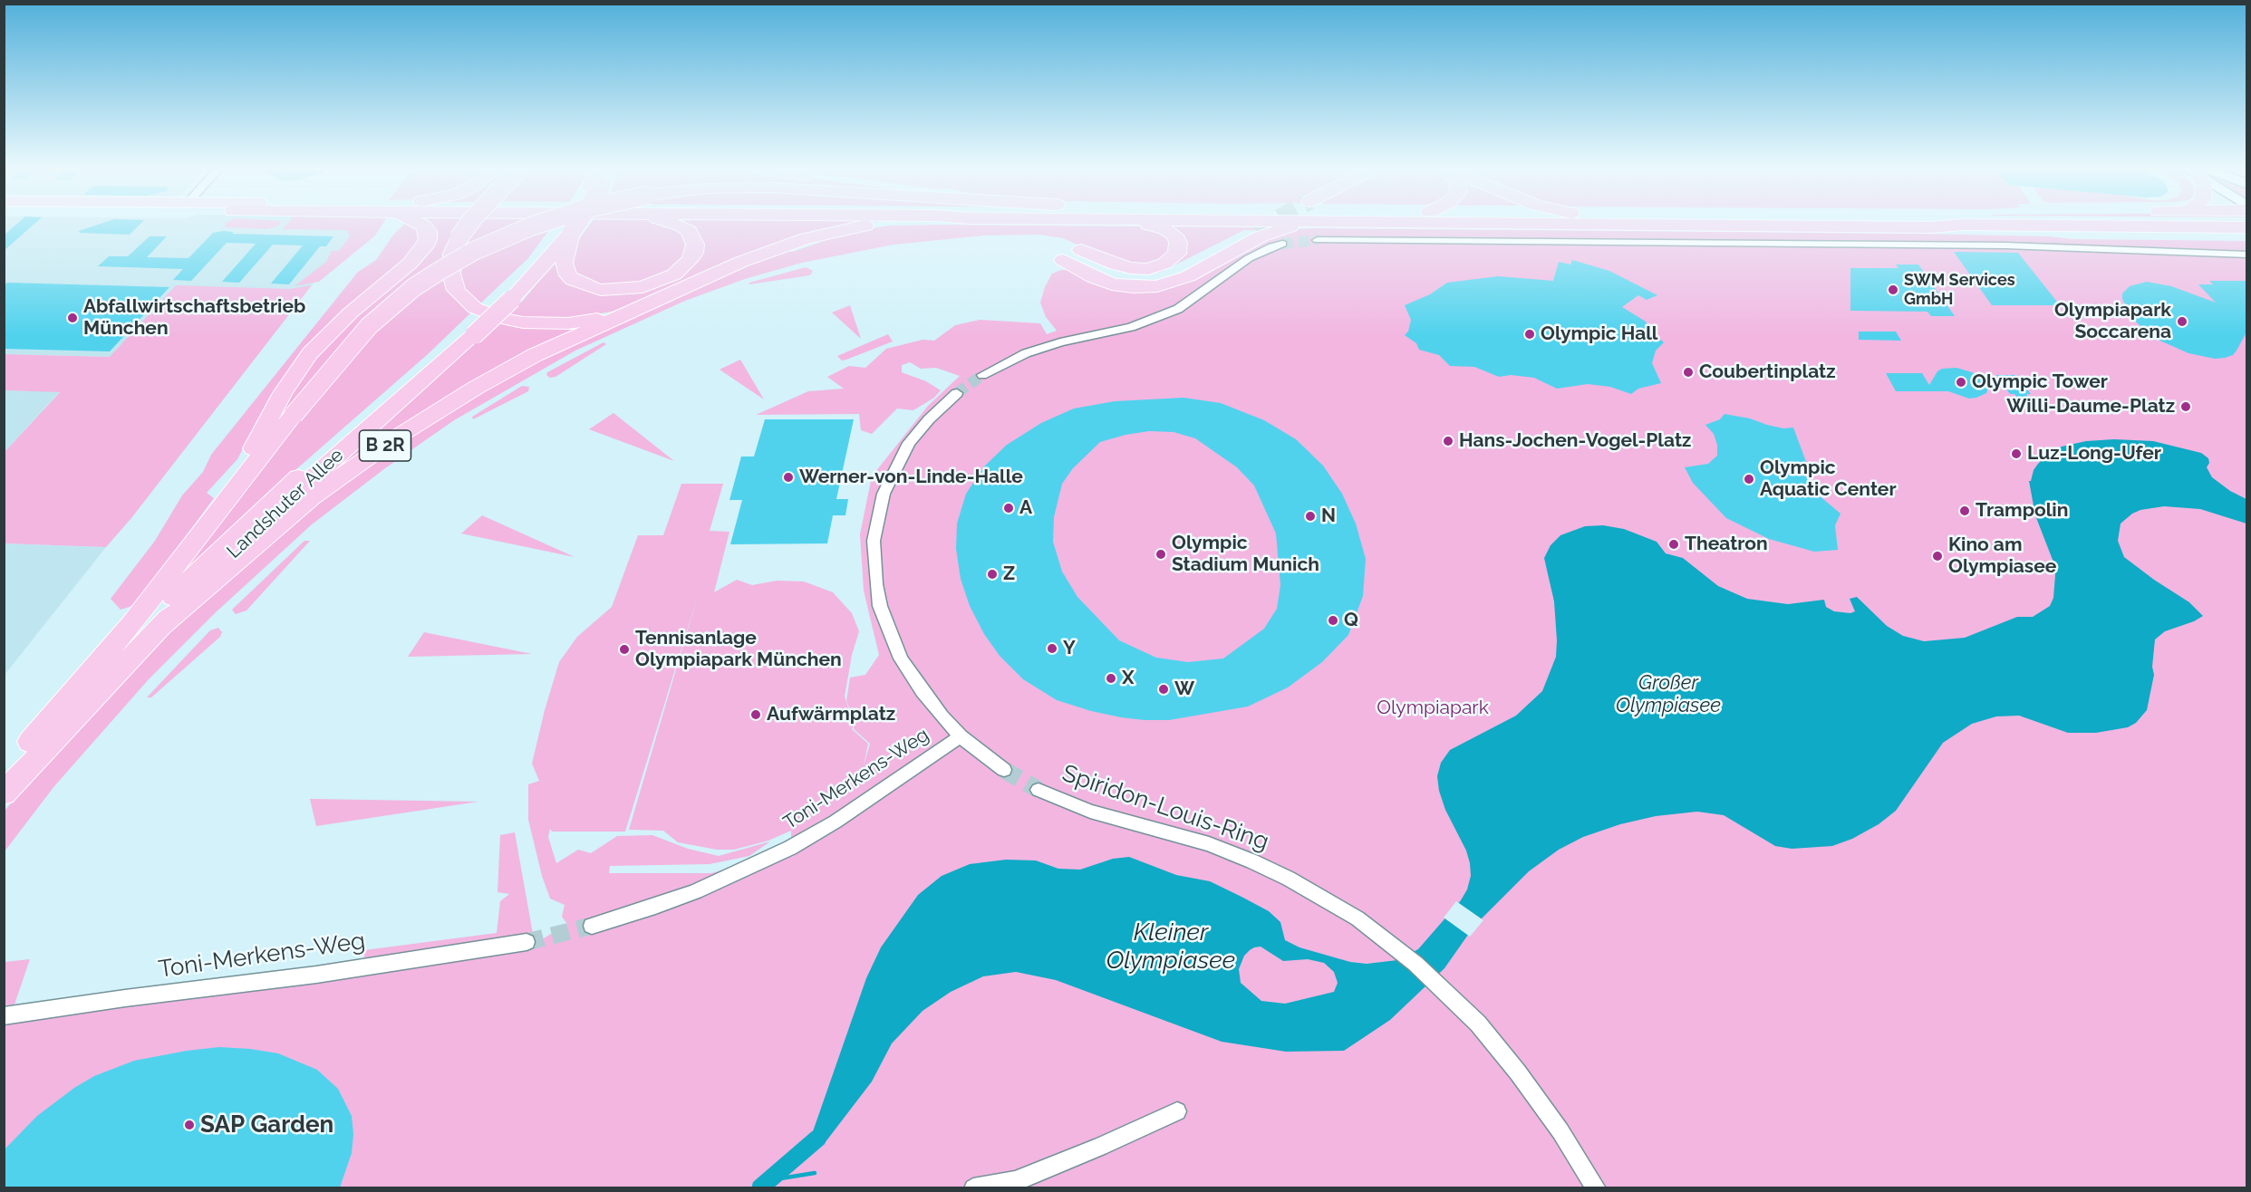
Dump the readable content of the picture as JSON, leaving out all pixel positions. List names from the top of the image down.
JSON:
{
  "streets": {
    "highway": ["B 2R", "Landshuter Allee"],
    "street": ["Toni-Merkens-Weg", "Spiridon-Louis-Ring"]
  },
  "crossings": [
    ["B 2R", "Landshuter Allee"]
  ],
  "water": ["Großer Olympiasee", "Kleiner Olympiasee"],
  "parks": ["Olympiapark"],
  "places": [
    "SWM Services GmbH",
    "Abfallwirtschaftsbetrieb München",
    "Olympiapark Soccarena",
    "Olympic Hall",
    "Coubertinplatz",
    "Olympic Tower",
    "Willi-Daume-Platz",
    "Hans-Jochen-Vogel-Platz",
    "Luz-Long-Ufer",
    "Werner-von-Linde-Halle",
    "Olympic Aquatic Center",
    "A",
    "Trampolin",
    "N",
    "Theatron",
    "Olympic Stadium Munich",
    "Kino am Olympiasee",
    "Z",
    "Q",
    "Y",
    "Tennisanlage Olympiapark München",
    "X",
    "W",
    "Aufwärmplatz",
    "SAP Garden"
  ]
}
